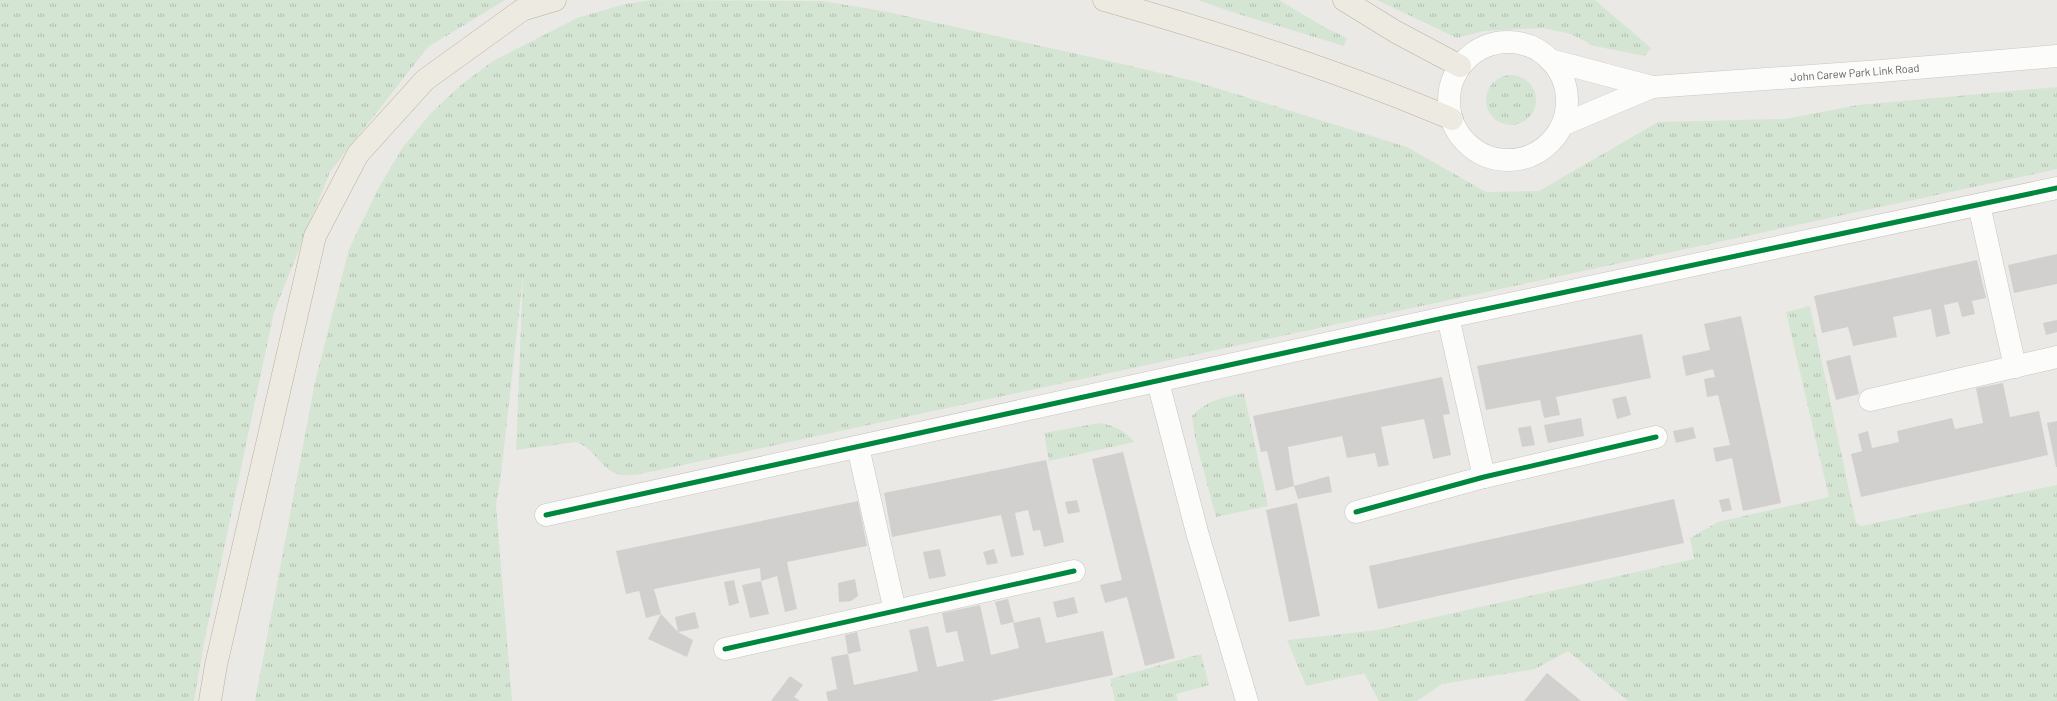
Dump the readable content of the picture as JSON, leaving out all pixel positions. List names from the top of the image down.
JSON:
{
  "streets": {
    "street": ["John Carew Park Link Road"]
  }
}
